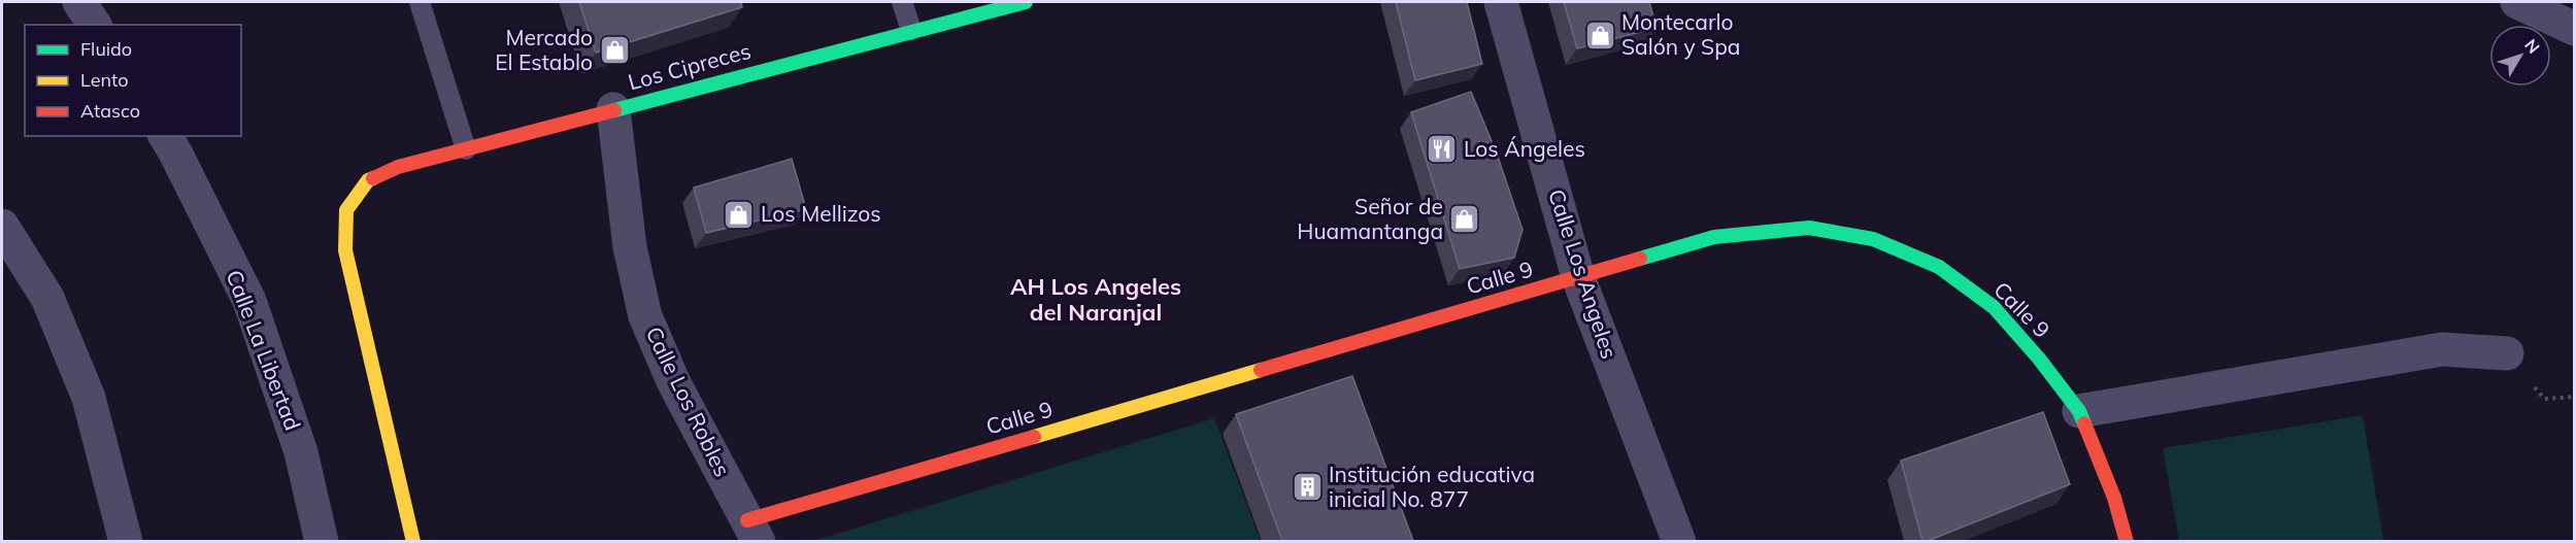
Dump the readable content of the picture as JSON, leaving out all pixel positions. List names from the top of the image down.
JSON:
{
  "streets": {
    "street": [
      "Los Cipreces",
      "Calle Los Angeles",
      "Calle 9",
      "Calle La Libertad",
      "Calle Los Robles"
    ]
  },
  "crossings": [
    ["Los Cipreces", "Calle Los Robles"],
    ["Calle Los Angeles", "Calle 9"],
    ["Calle 9", "Calle Los Robles"]
  ],
  "districts": ["AH Los Angeles del Naranjal"],
  "places": {
    "shop": [
      "Montecarlo Salón y Spa",
      "Mercado El Establo",
      "Los Mellizos",
      "Señor de Huamantanga"
    ],
    "restaurant": ["Los Ángeles"],
    "building": ["Institución educativa inicial No. 877"]
  },
  "legend": ["Fluido", "Lento", "Atasco"],
  "north": "top right"
}
